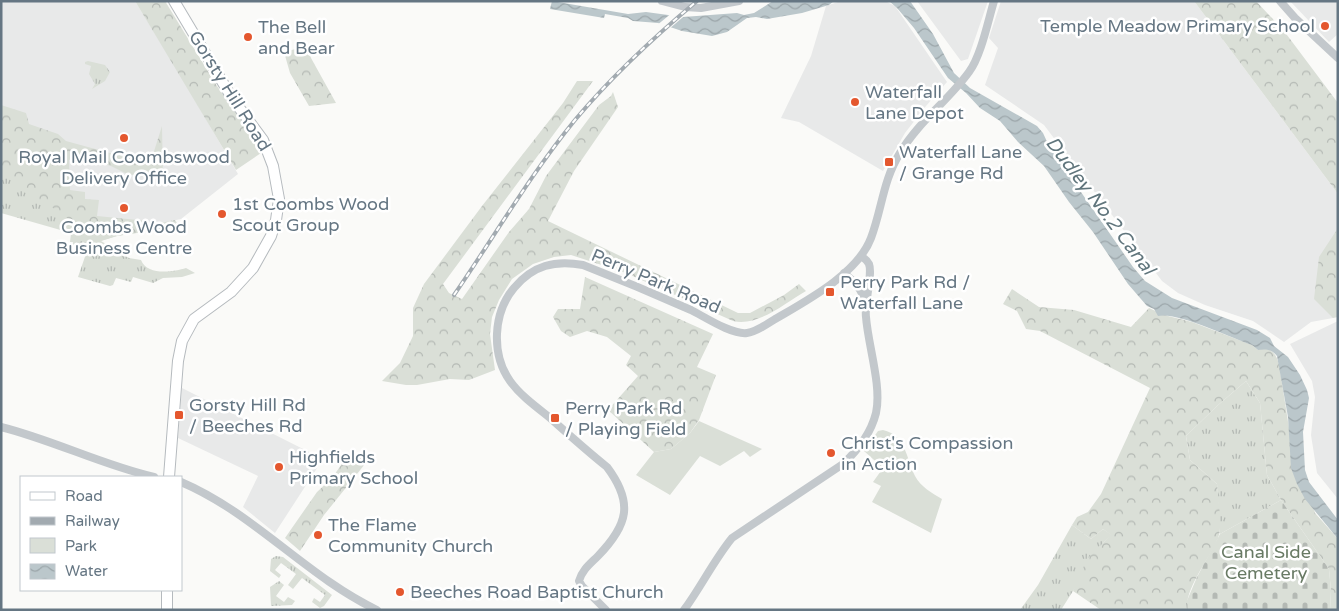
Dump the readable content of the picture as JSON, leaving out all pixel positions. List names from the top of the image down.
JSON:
{
  "streets": {
    "main road": ["Gorsty Hill Road"],
    "street": ["Perry Park Road"]
  },
  "water": ["Dudley No.2 Canal"],
  "parks": ["Canal Side Cemetery"],
  "places": {
    "other": [
      "Temple Meadow Primary School",
      "The Bell and Bear",
      "Waterfall Lane Depot",
      "Royal Mail Coombswood Delivery Office",
      "Coombs Wood Business Centre",
      "1st Coombs Wood Scout Group",
      "Christ's Compassion in Action",
      "Highfields Primary School",
      "The Flame Community Church",
      "Beeches Road Baptist Church"
    ],
    "transit": [
      "Waterfall Lane / Grange Rd",
      "Perry Park Rd / Waterfall Lane",
      "Gorsty Hill Rd / Beeches Rd",
      "Perry Park Rd / Playing Field"
    ]
  },
  "legend": [
    "Road",
    "Railway",
    "Park",
    "Water"
  ]
}
